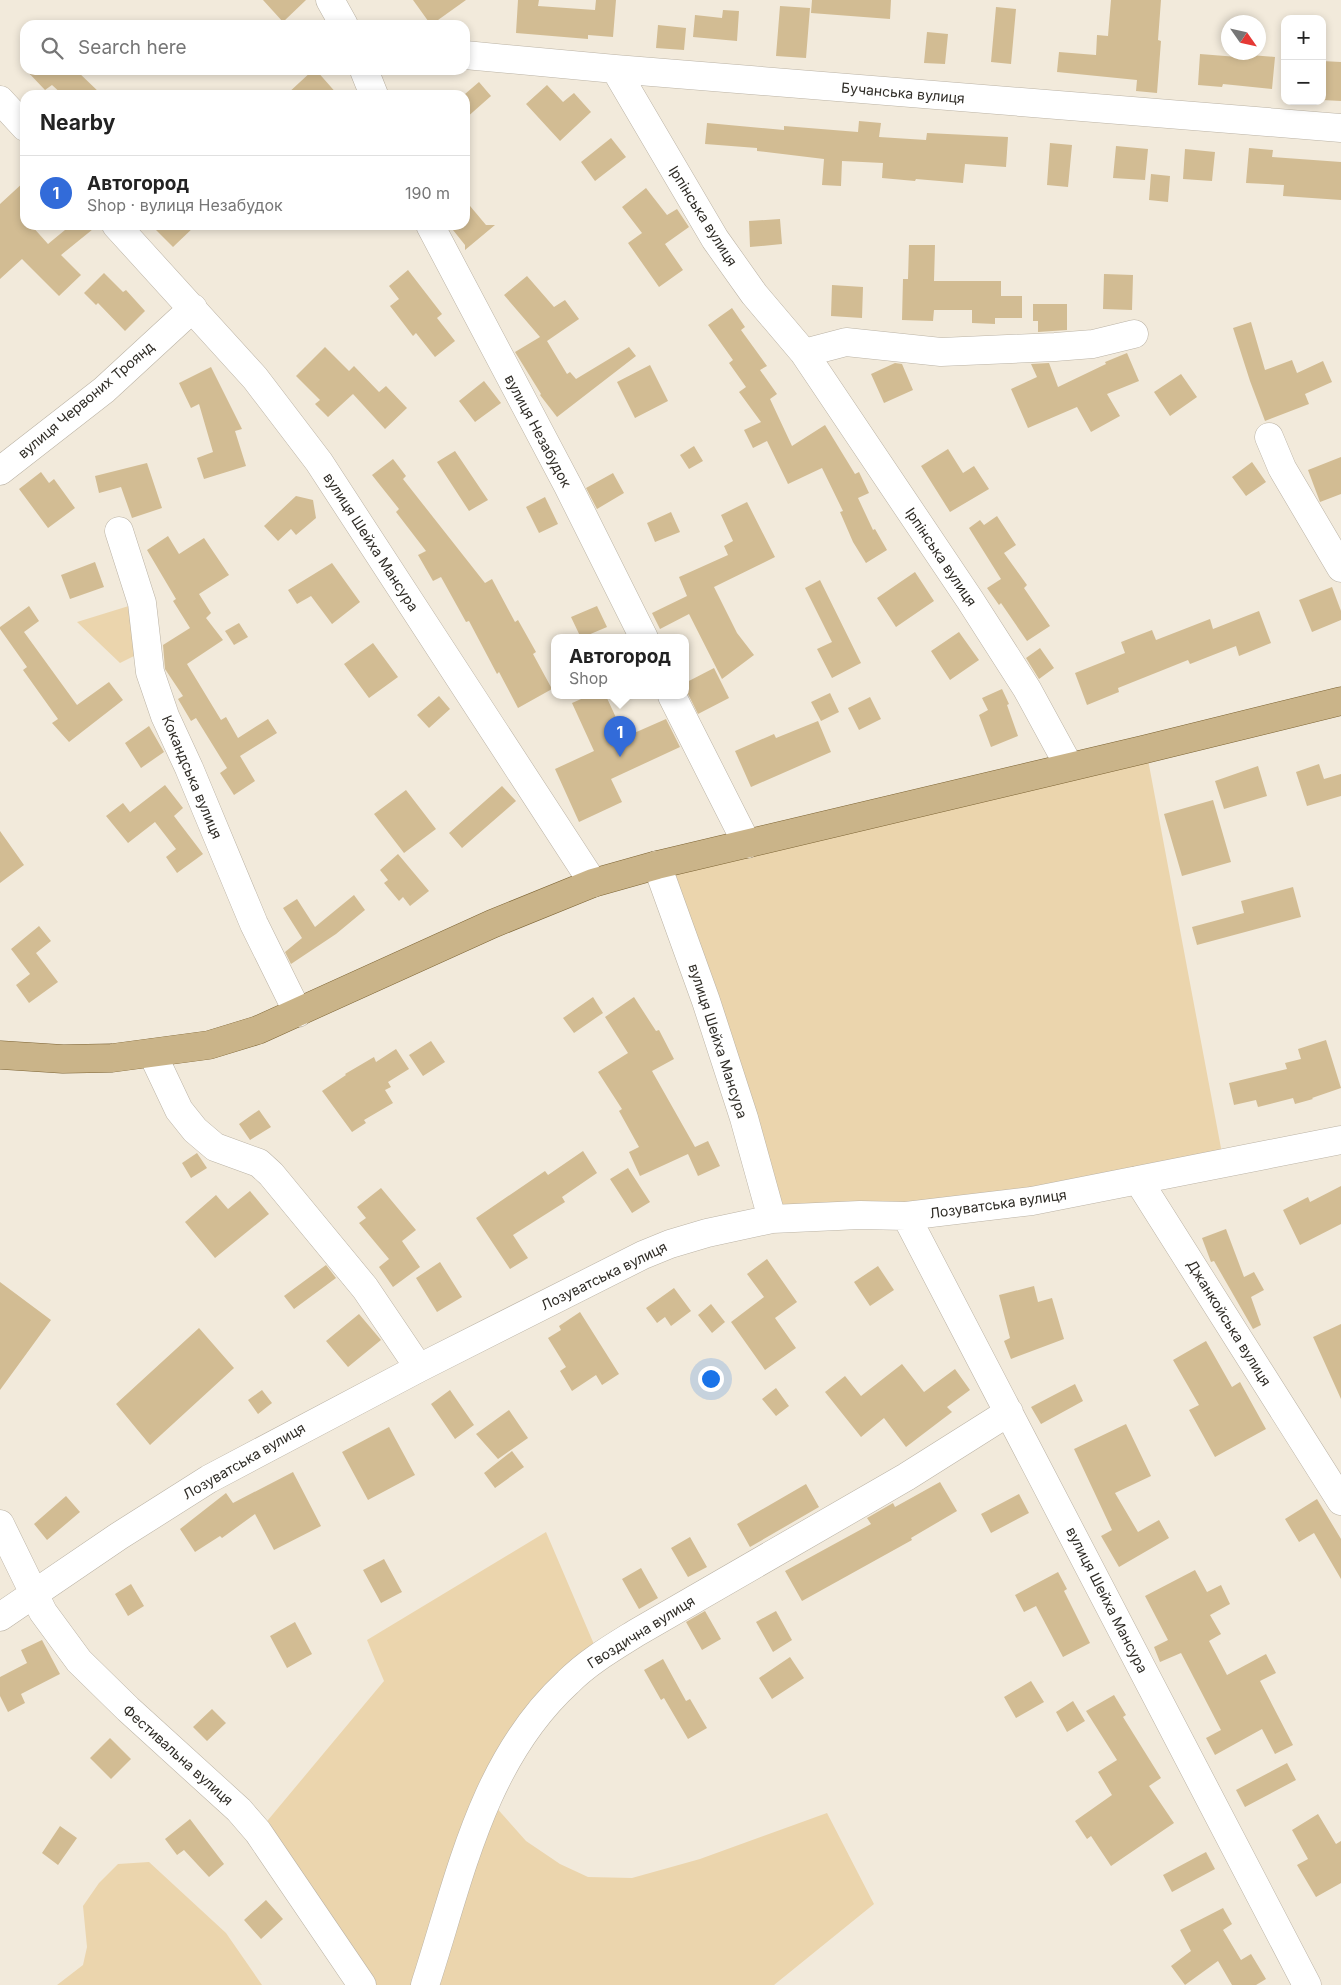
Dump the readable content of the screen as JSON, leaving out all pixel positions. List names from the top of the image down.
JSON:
{
  "streets": {
    "street": [
      "Бучанська вулиця",
      "Ірпінська вулиця",
      "вулиця Червоних Троянд",
      "вулиця Незабудок",
      "вулиця Шейха Мансура",
      "Кокандська вулиця",
      "Лозуватська вулиця",
      "Джанкойська вулиця",
      "Гвоздична вулиця",
      "Фестивальна вулиця"
    ]
  },
  "crossings": [
    ["Бучанська вулиця", "Ірпінська вулиця"],
    ["вулиця Червоних Троянд", "вулиця Шейха Мансура"],
    ["вулиця Шейха Мансура", "Лозуватська вулиця"],
    ["вулиця Шейха Мансура", "Гвоздична вулиця"],
    ["Лозуватська вулиця", "Джанкойська вулиця"],
    ["Лозуватська вулиця", "Фестивальна вулиця"]
  ],
  "north": "bottom right",
  "page": {
    "map_buttons": ["+", "−"],
    "search": "Search here",
    "heading": "Nearby",
    "list": [
      {
        "mark": "1",
        "name": "Автогород",
        "note": "Shop · вулиця Незабудок",
        "value": "190 m"
      }
    ],
    "popup": ["Автогород", "Shop"],
    "pins": "1"
  }
}
